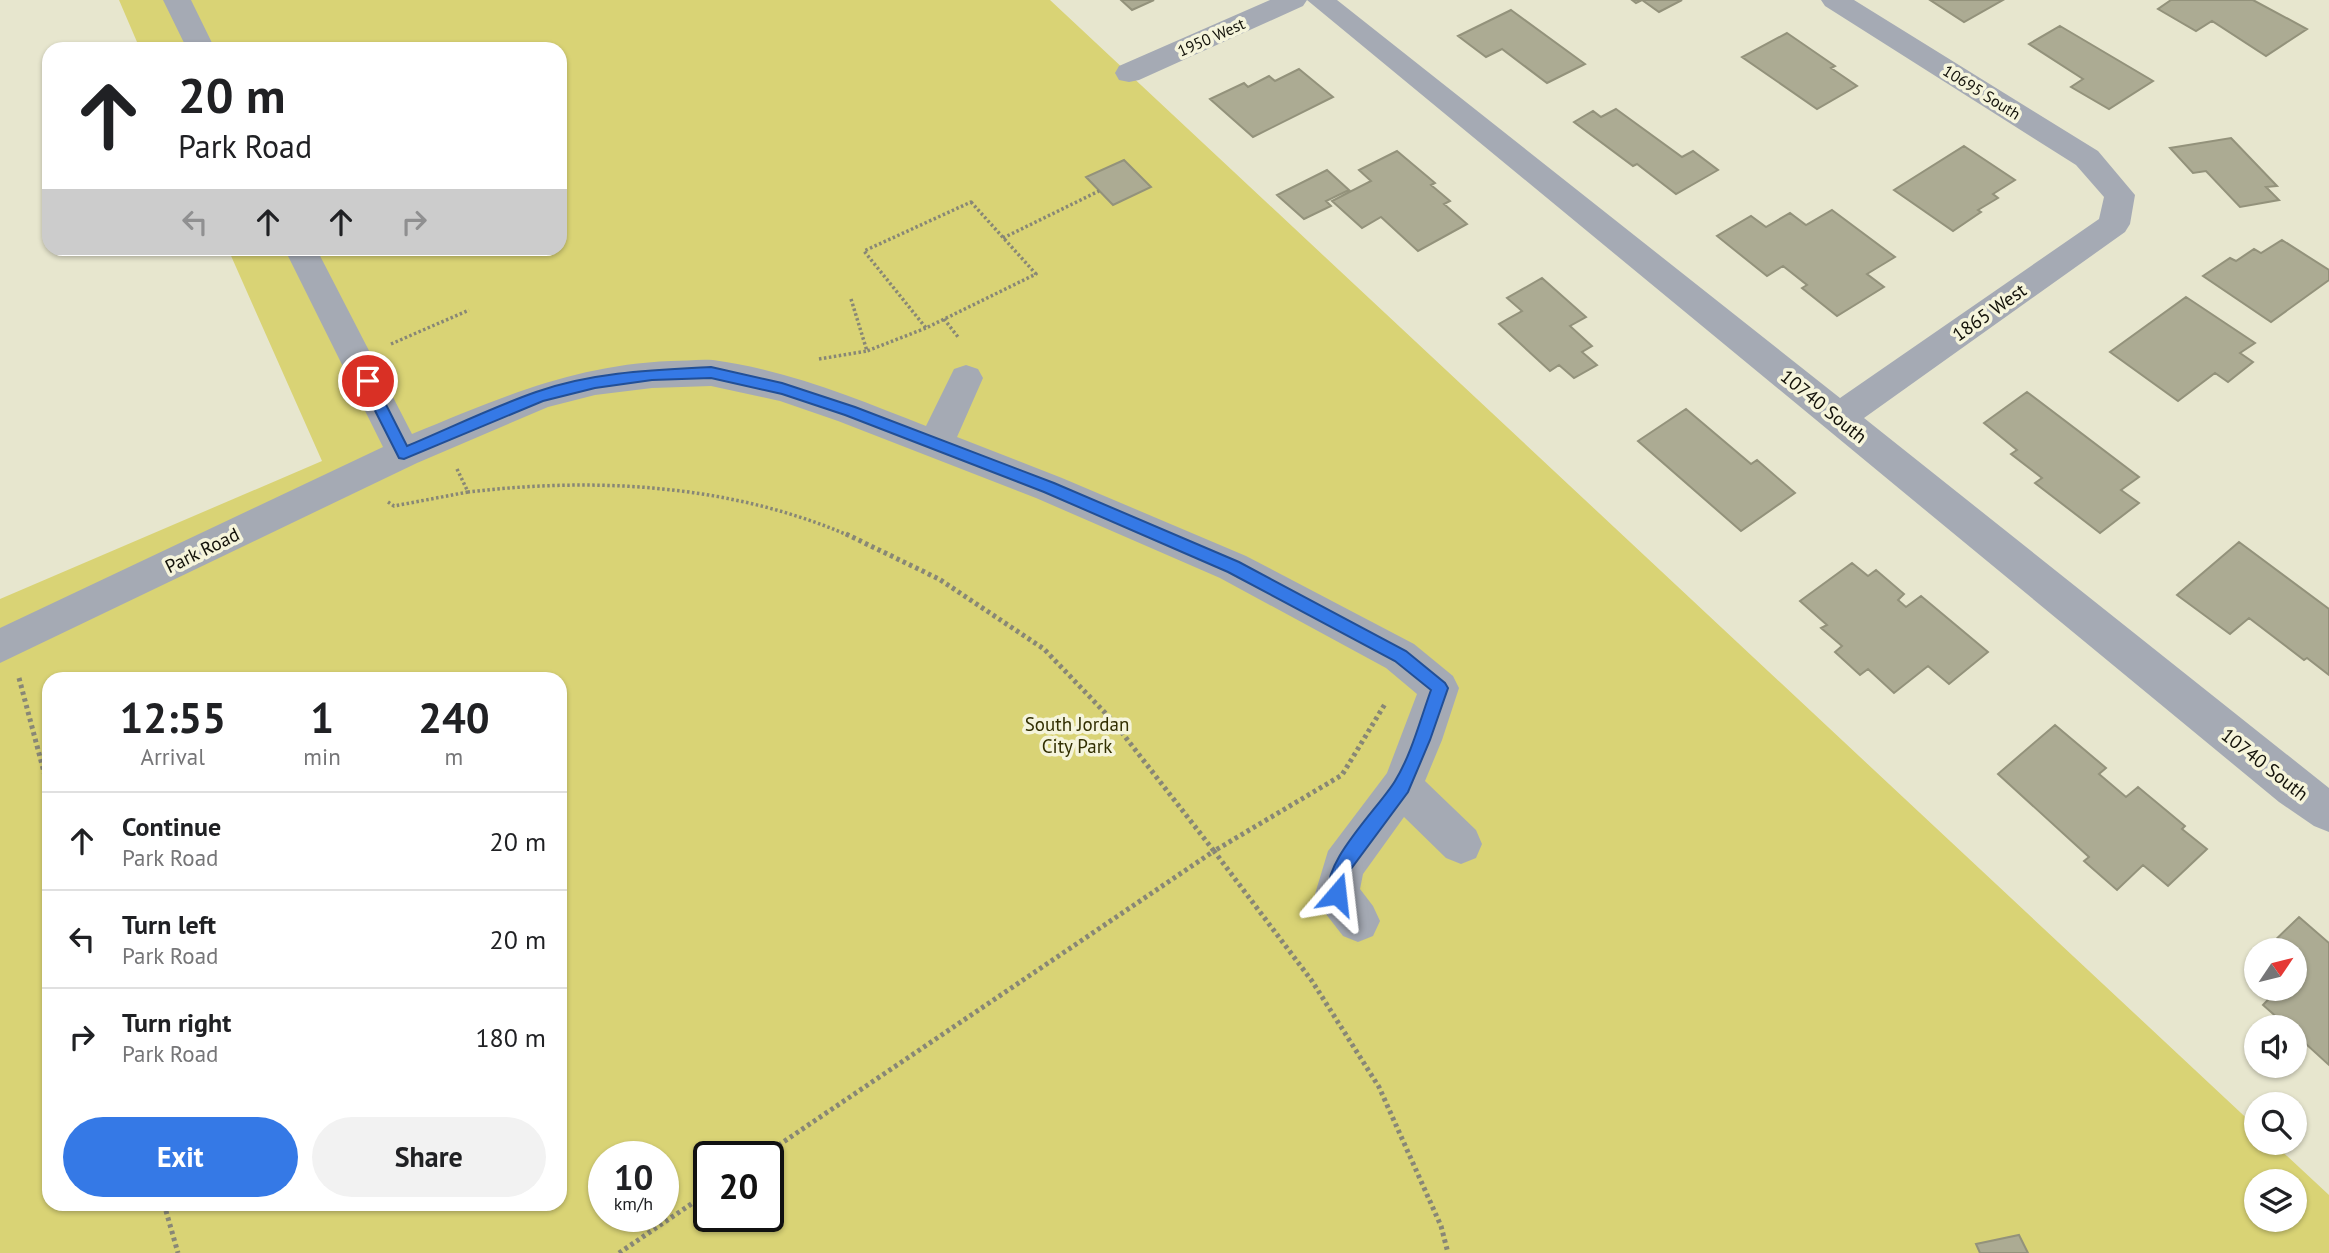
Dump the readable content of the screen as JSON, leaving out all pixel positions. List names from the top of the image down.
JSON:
{
  "streets": {
    "street": [
      "1950 West",
      "10695 South",
      "1865 West",
      "10740 South",
      "Park Road"
    ]
  },
  "crossings": [
    ["10695 South", "1865 West"],
    ["1865 West", "10740 South"]
  ],
  "parks": ["South Jordan City Park"],
  "north": "top right",
  "page": {
    "turn": ["20 m", "Park Road"],
    "eta": [
      "12:55",
      "Arrival",
      "1",
      "min",
      "240",
      "m"
    ],
    "list": [
      {
        "name": "Continue",
        "note": "Park Road",
        "value": "20 m"
      },
      {
        "name": "Turn left",
        "note": "Park Road",
        "value": "20 m"
      },
      {
        "name": "Turn right",
        "note": "Park Road",
        "value": "180 m"
      }
    ],
    "buttons": ["Exit", "Share"],
    "speed": "10 km/h",
    "limit": "20"
  }
}
